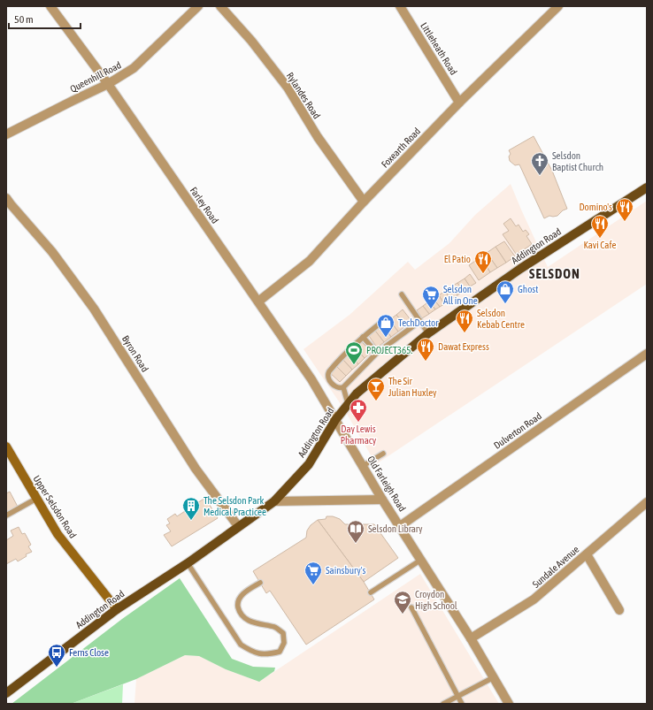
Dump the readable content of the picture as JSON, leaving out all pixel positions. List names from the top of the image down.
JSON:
{
  "streets": {
    "main road": ["Addington Road", "Upper Selsdon Road"],
    "street": [
      "Littleheath Road",
      "Queenhill Road",
      "Rylandes Road",
      "Foxearth Road",
      "Farley Road",
      "Byron Road",
      "Dulverton Road",
      "Old Farleigh Road",
      "Sundale Avenue"
    ]
  },
  "crossings": [
    ["Littleheath Road", "Foxearth Road"],
    ["Queenhill Road", "Farley Road"],
    ["Rylandes Road", "Foxearth Road"],
    ["Foxearth Road", "Farley Road"],
    ["Farley Road", "Addington Road"],
    ["Farley Road", "Old Farleigh Road"],
    ["Addington Road", "Byron Road"],
    ["Addington Road", "Old Farleigh Road"],
    ["Addington Road", "Upper Selsdon Road"],
    ["Dulverton Road", "Old Farleigh Road"],
    ["Old Farleigh Road", "Sundale Avenue"]
  ],
  "districts": ["SELSDON"],
  "places": {
    "church": ["Selsdon Baptist Church"],
    "restaurant": [
      "Domino's",
      "Kavi Cafe",
      "El Patio",
      "Selsdon Kebab Centre",
      "Dawat Express"
    ],
    "shop": ["Ghost", "TechDoctor"],
    "supermarket": ["Selsdon All in One", "Sainsbury's"],
    "sports": ["PROJECT365."],
    "bar": ["The Sir Julian Huxley"],
    "pharmacy": ["Day Lewis Pharmacy"],
    "building": ["The Selsdon Park Medical Practicee"],
    "library": ["Selsdon Library"],
    "school or university": ["Croydon High School"],
    "bus stop": ["Ferns Close"]
  },
  "scale_bar": "50 m"
}
